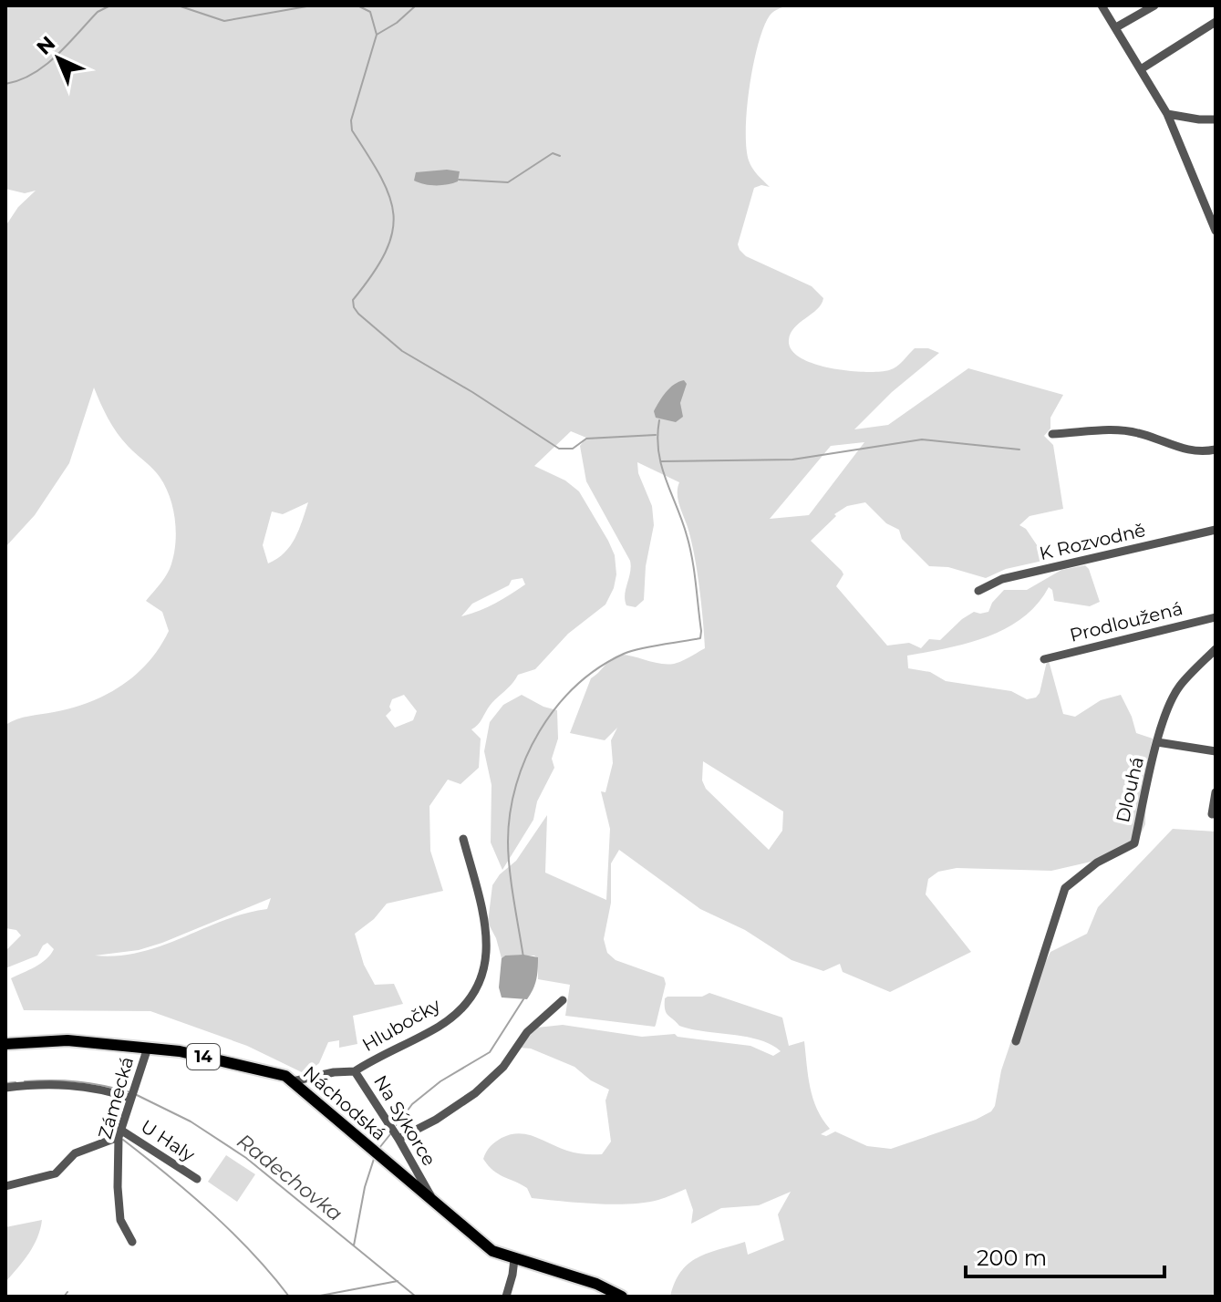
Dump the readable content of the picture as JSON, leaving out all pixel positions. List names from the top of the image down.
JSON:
{
  "streets": {
    "main road": ["14", "Náchodská"],
    "street": [
      "K Rozvodně",
      "Prodloužená",
      "Dlouhá",
      "Hlubočky",
      "Zámecká",
      "Na Sýkorce",
      "U Haly"
    ]
  },
  "crossings": [
    ["Hlubočky", "Na Sýkorce"],
    ["Zámecká", "Náchodská"],
    ["Zámecká", "U Haly"],
    ["Náchodská", "Na Sýkorce"]
  ],
  "water": ["Radechovka"],
  "scale_bar": "200 m",
  "north": "top left"
}
